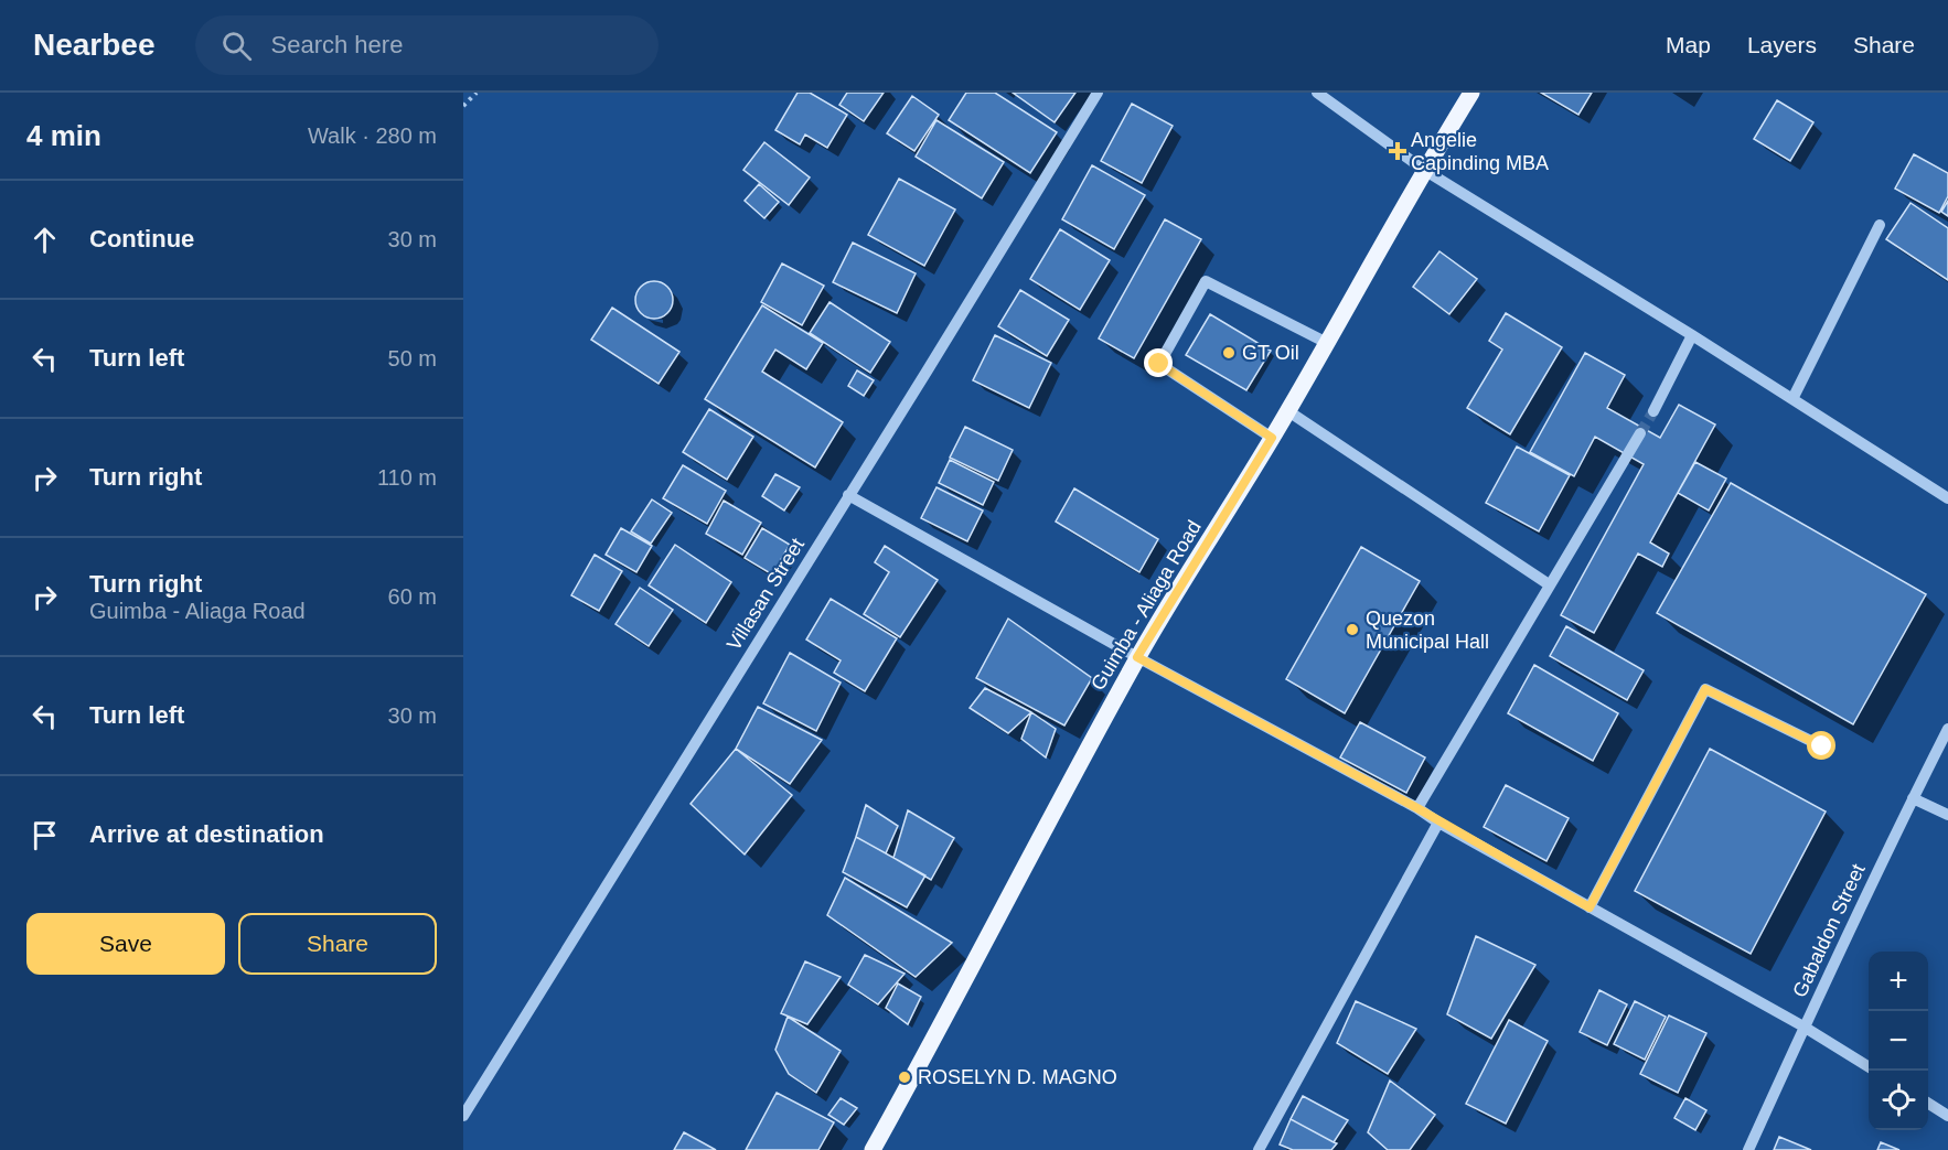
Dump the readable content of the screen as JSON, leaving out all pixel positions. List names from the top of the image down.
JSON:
{
  "streets": {
    "main road": ["Guimba - Aliaga Road"],
    "street": ["Villasan Street", "Gabaldon Street"]
  },
  "places": {
    "health": ["Angelie Capinding MBA"],
    "other": ["GT Oil", "Quezon Municipal Hall", "ROSELYN D. MAGNO"]
  },
  "page": {
    "header": "Nearbee",
    "search": "Search here",
    "nav": ["Map", "Layers", "Share"],
    "heading": ["4 min", "Walk · 280 m"],
    "list": [
      ["Continue", "30 m"],
      ["Turn left", "50 m"],
      ["Turn right", "110 m"],
      ["Turn right", "Guimba - Aliaga Road", "60 m"],
      ["Turn left", "30 m"],
      "Arrive at destination"
    ],
    "buttons": ["Save", "Share"],
    "map_buttons": ["+", "−"]
  }
}
